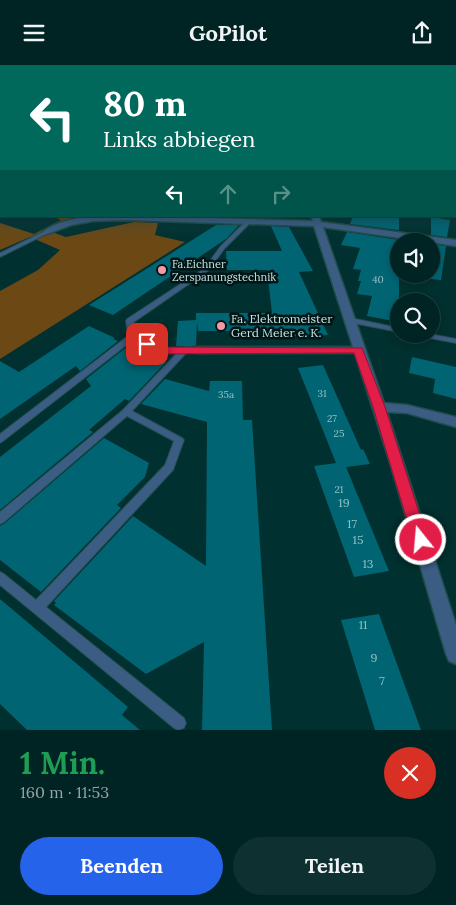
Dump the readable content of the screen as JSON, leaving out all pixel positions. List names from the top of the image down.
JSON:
{
  "places": ["Fa.Eichner Zerspanungstechnik", "Fa. Elektromeister Gerd Meier e. K."],
  "house_numbers": [
    "40",
    "31",
    "35a",
    "27",
    "25",
    "21",
    "19",
    "17",
    "15",
    "13",
    "11",
    "9",
    "7"
  ],
  "page": {
    "header": "GoPilot",
    "turn": ["80 m", "Links abbiegen"],
    "heading": ["1 Min.", "160 m · 11:53"],
    "buttons": ["Beenden", "Teilen"]
  }
}
